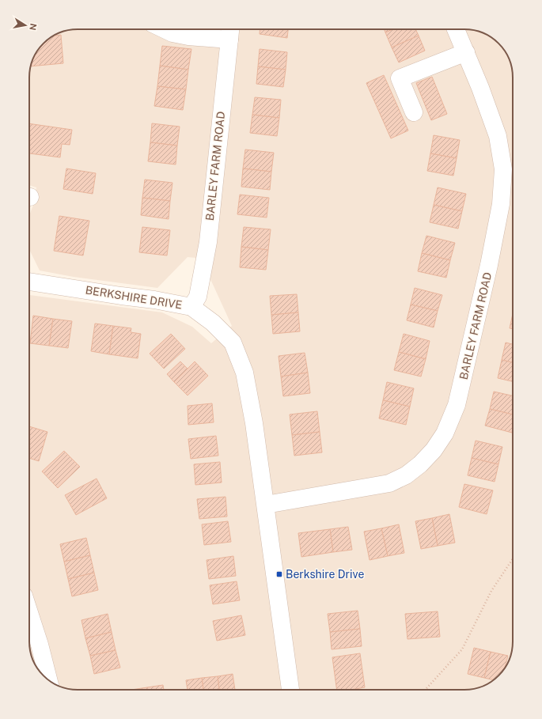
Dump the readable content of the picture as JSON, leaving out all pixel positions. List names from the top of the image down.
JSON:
{
  "streets": {
    "street": ["BARLEY FARM ROAD", "BERKSHIRE DRIVE"]
  },
  "crossings": [
    ["BARLEY FARM ROAD", "BERKSHIRE DRIVE"]
  ],
  "places": {
    "transit": ["Berkshire Drive"]
  },
  "north": "right"
}
